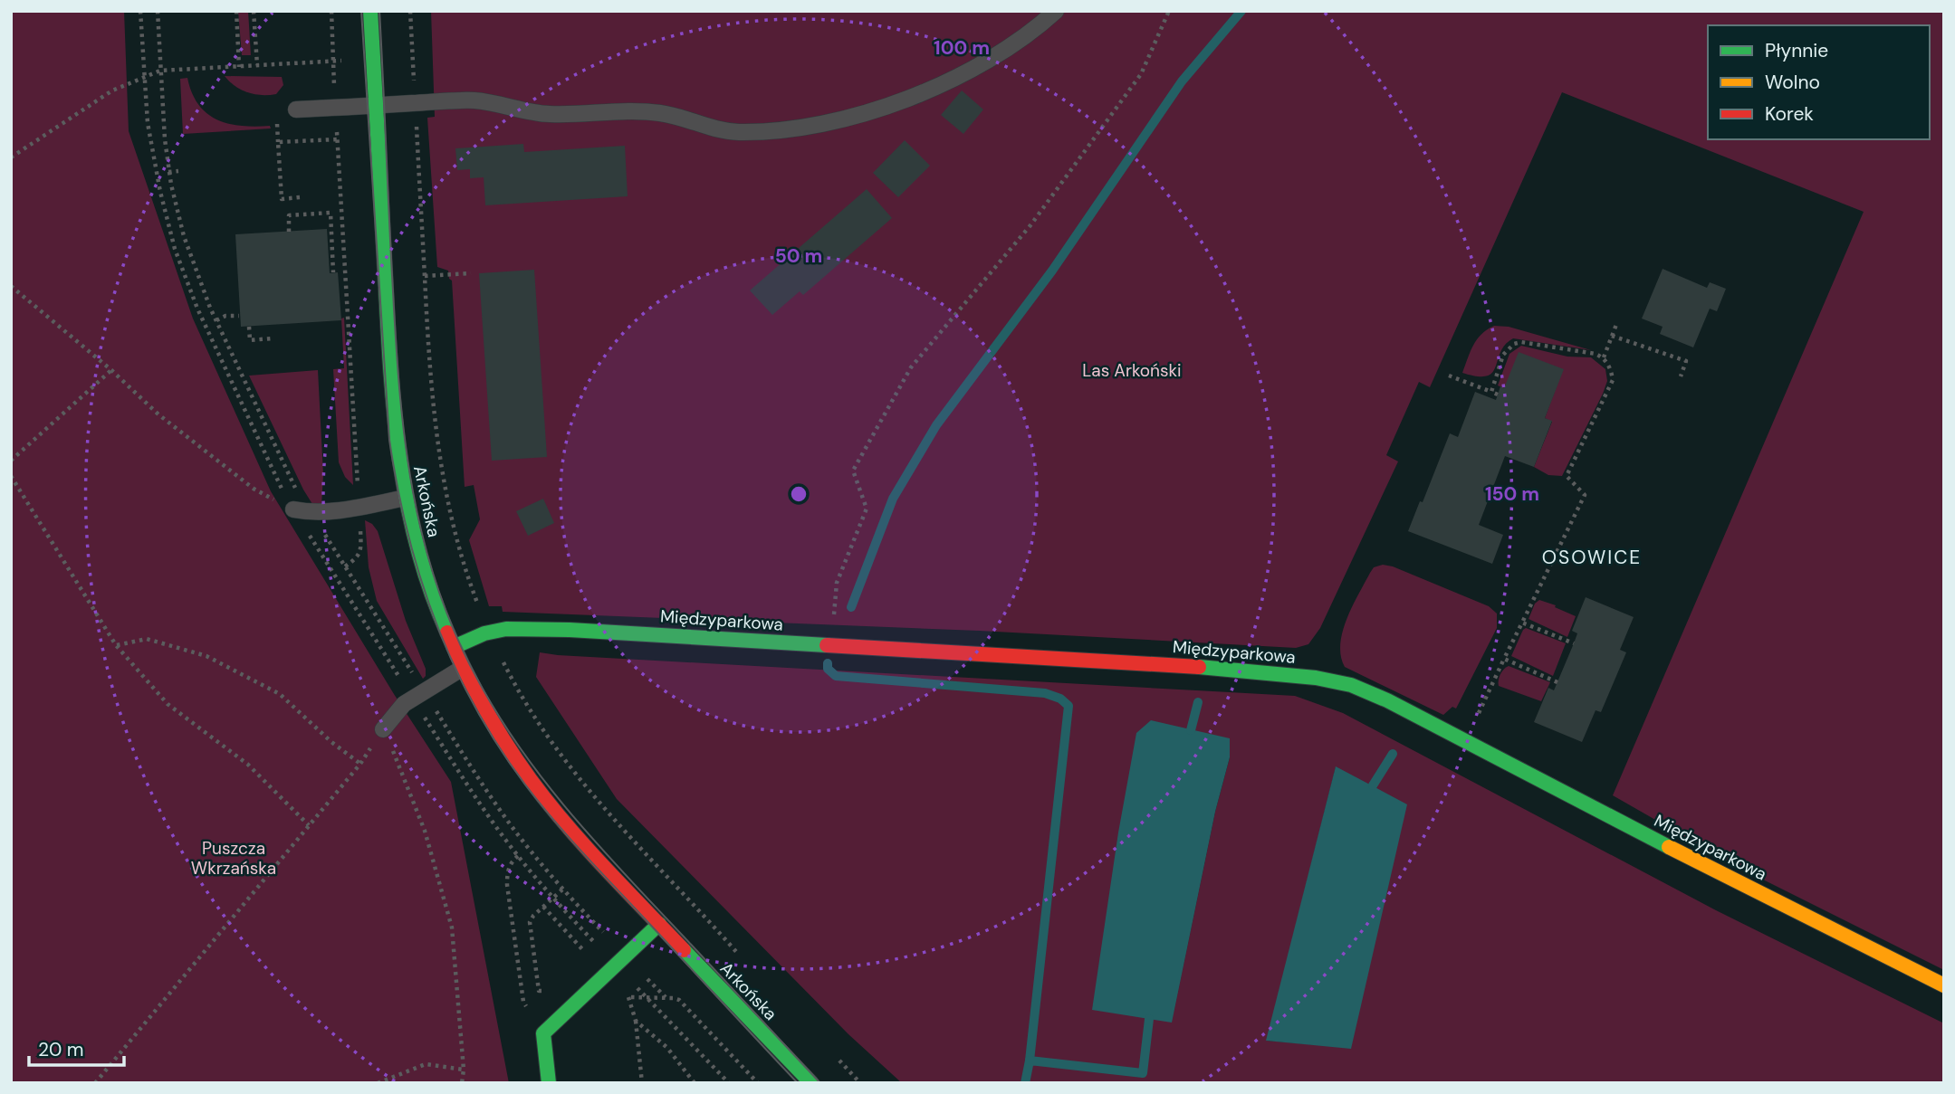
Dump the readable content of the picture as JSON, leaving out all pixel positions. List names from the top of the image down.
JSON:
{
  "streets": {
    "street": ["Arkońska", "Międzyparkowa"]
  },
  "crossings": [
    ["Arkońska", "Międzyparkowa"]
  ],
  "districts": ["OSOWICE"],
  "parks": ["Las Arkoński", "Puszcza Wkrzańska"],
  "legend": ["Płynnie", "Wolno", "Korek"],
  "scale_bar": "20 m",
  "rings": ["100 m", "50 m", "150 m"]
}
